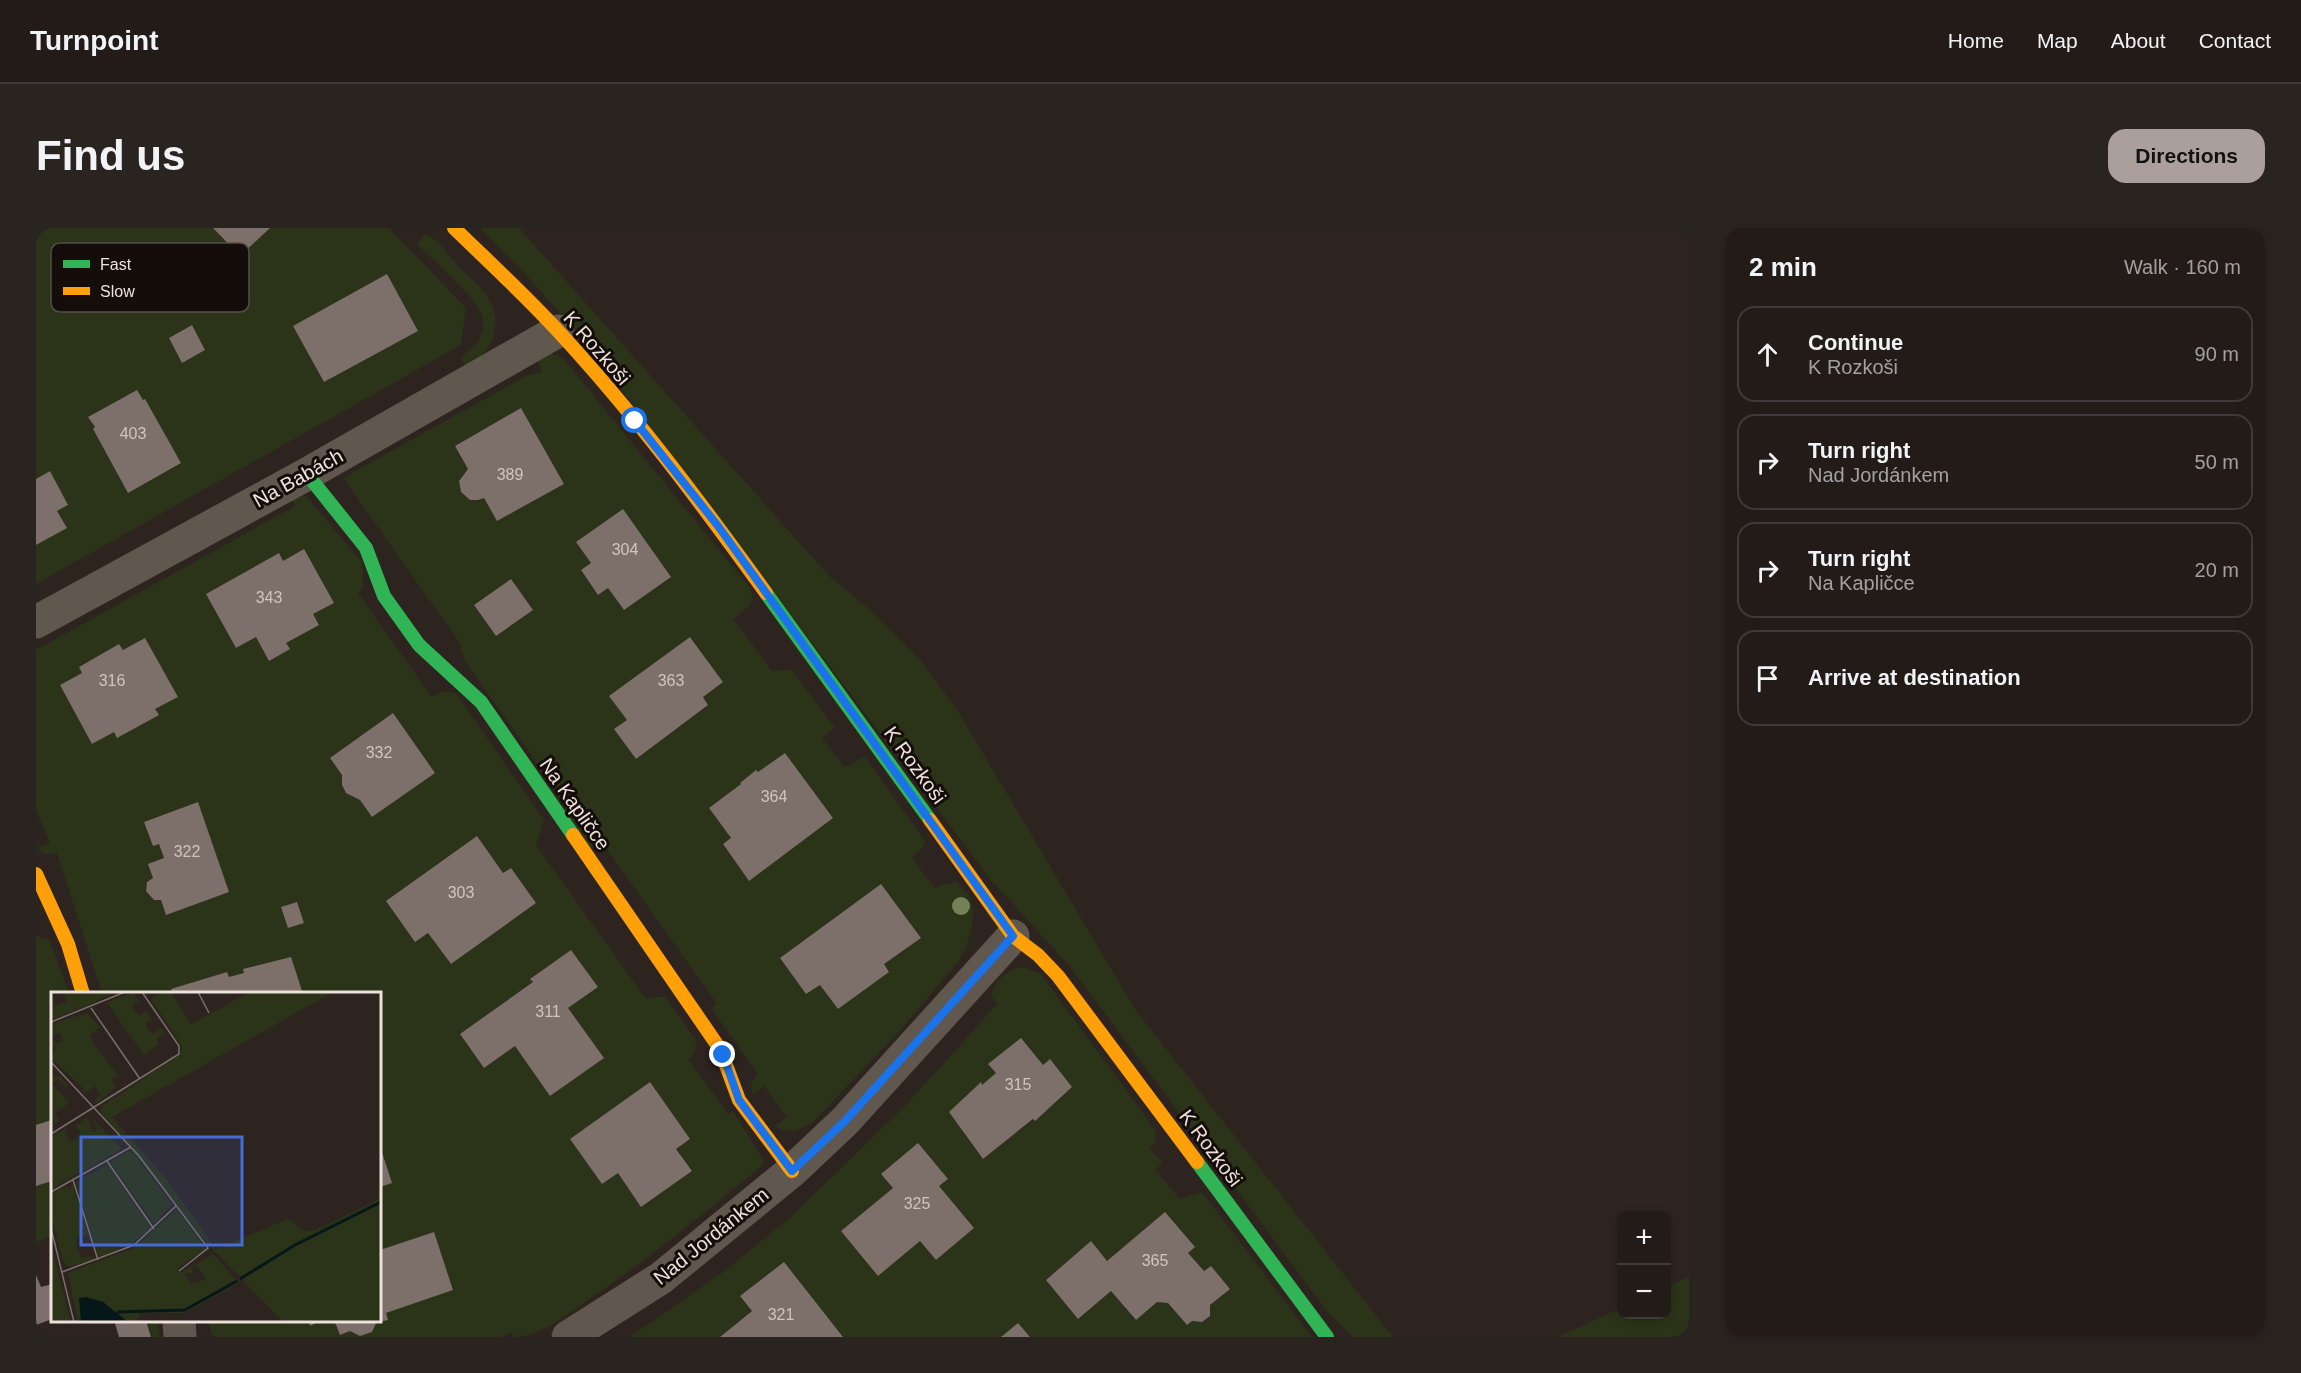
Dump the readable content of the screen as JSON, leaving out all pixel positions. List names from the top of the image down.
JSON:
{
  "streets": {
    "street": [
      "K Rozkoši",
      "Na Babách",
      "Na Kapličce",
      "Nad Jordánkem"
    ]
  },
  "crossings": [
    ["K Rozkoši", "Na Babách"],
    ["K Rozkoši", "Nad Jordánkem"],
    ["Na Babách", "Na Kapličce"],
    ["Na Kapličce", "Nad Jordánkem"]
  ],
  "house_numbers": [
    "403",
    "389",
    "304",
    "343",
    "316",
    "363",
    "332",
    "364",
    "322",
    "303",
    "311",
    "315",
    "325",
    "365",
    "321"
  ],
  "legend": ["Fast", "Slow"],
  "page": {
    "header": "Turnpoint",
    "nav": [
      "Home",
      "Map",
      "About",
      "Contact"
    ],
    "buttons": "Directions",
    "title": "Find us",
    "heading": ["2 min", "Walk · 160 m"],
    "list": [
      ["Continue", "K Rozkoši", "90 m"],
      ["Turn right", "Nad Jordánkem", "50 m"],
      ["Turn right", "Na Kapličce", "20 m"],
      "Arrive at destination"
    ],
    "map_buttons": ["+", "−"]
  }
}
